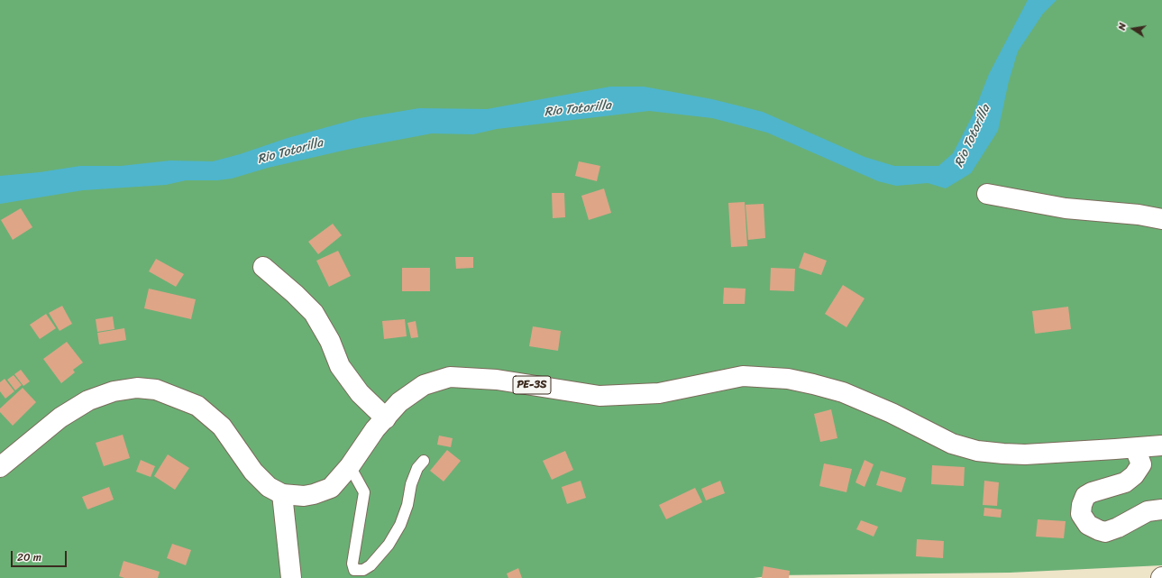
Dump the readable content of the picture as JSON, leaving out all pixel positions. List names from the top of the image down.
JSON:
{
  "streets": {
    "main road": ["PE-3S"]
  },
  "water": ["Rio Totorilla"],
  "scale_bar": "20 m",
  "north": "left"
}
